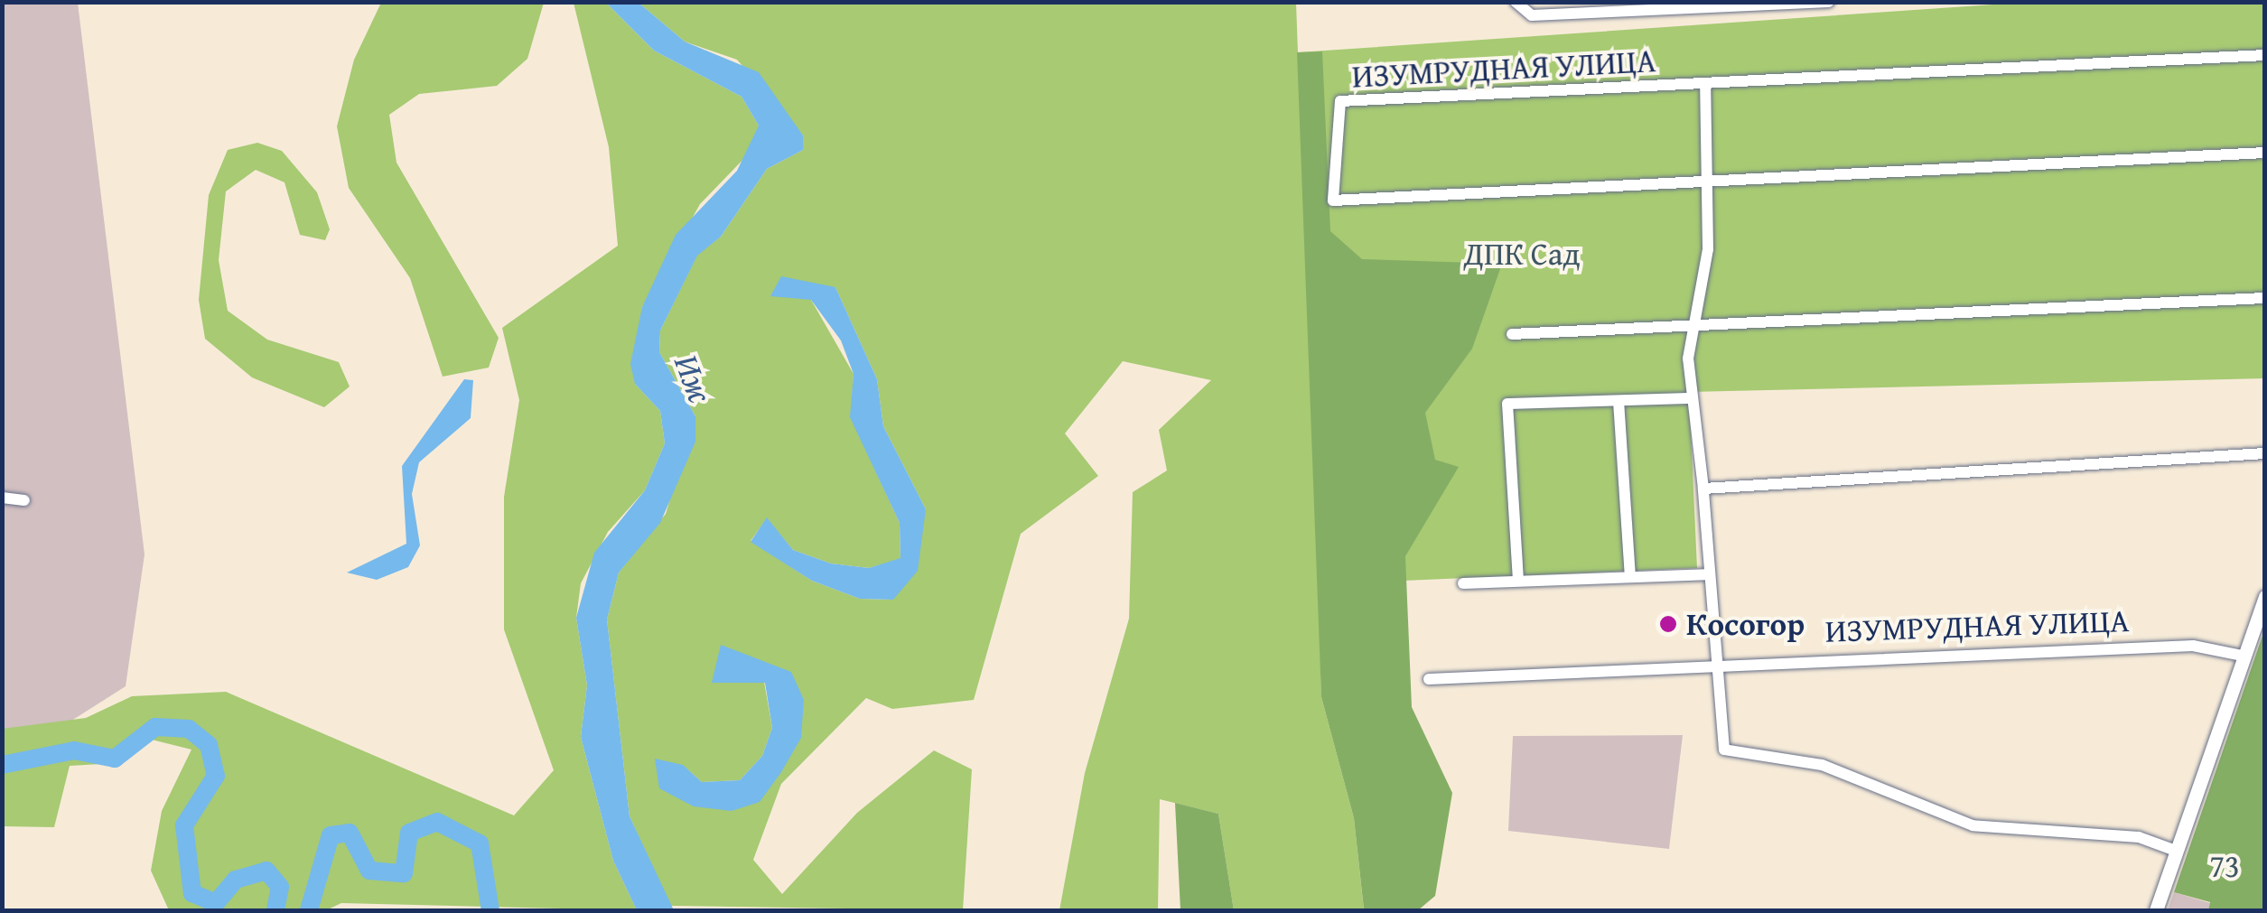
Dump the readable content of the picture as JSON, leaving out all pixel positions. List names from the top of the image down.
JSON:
{
  "streets": {
    "street": ["ИЗУМРУДНАЯ УЛИЦА"]
  },
  "water": ["Иж"],
  "parks": ["ДПК Сад", "73"],
  "places": ["Косогор"]
}
